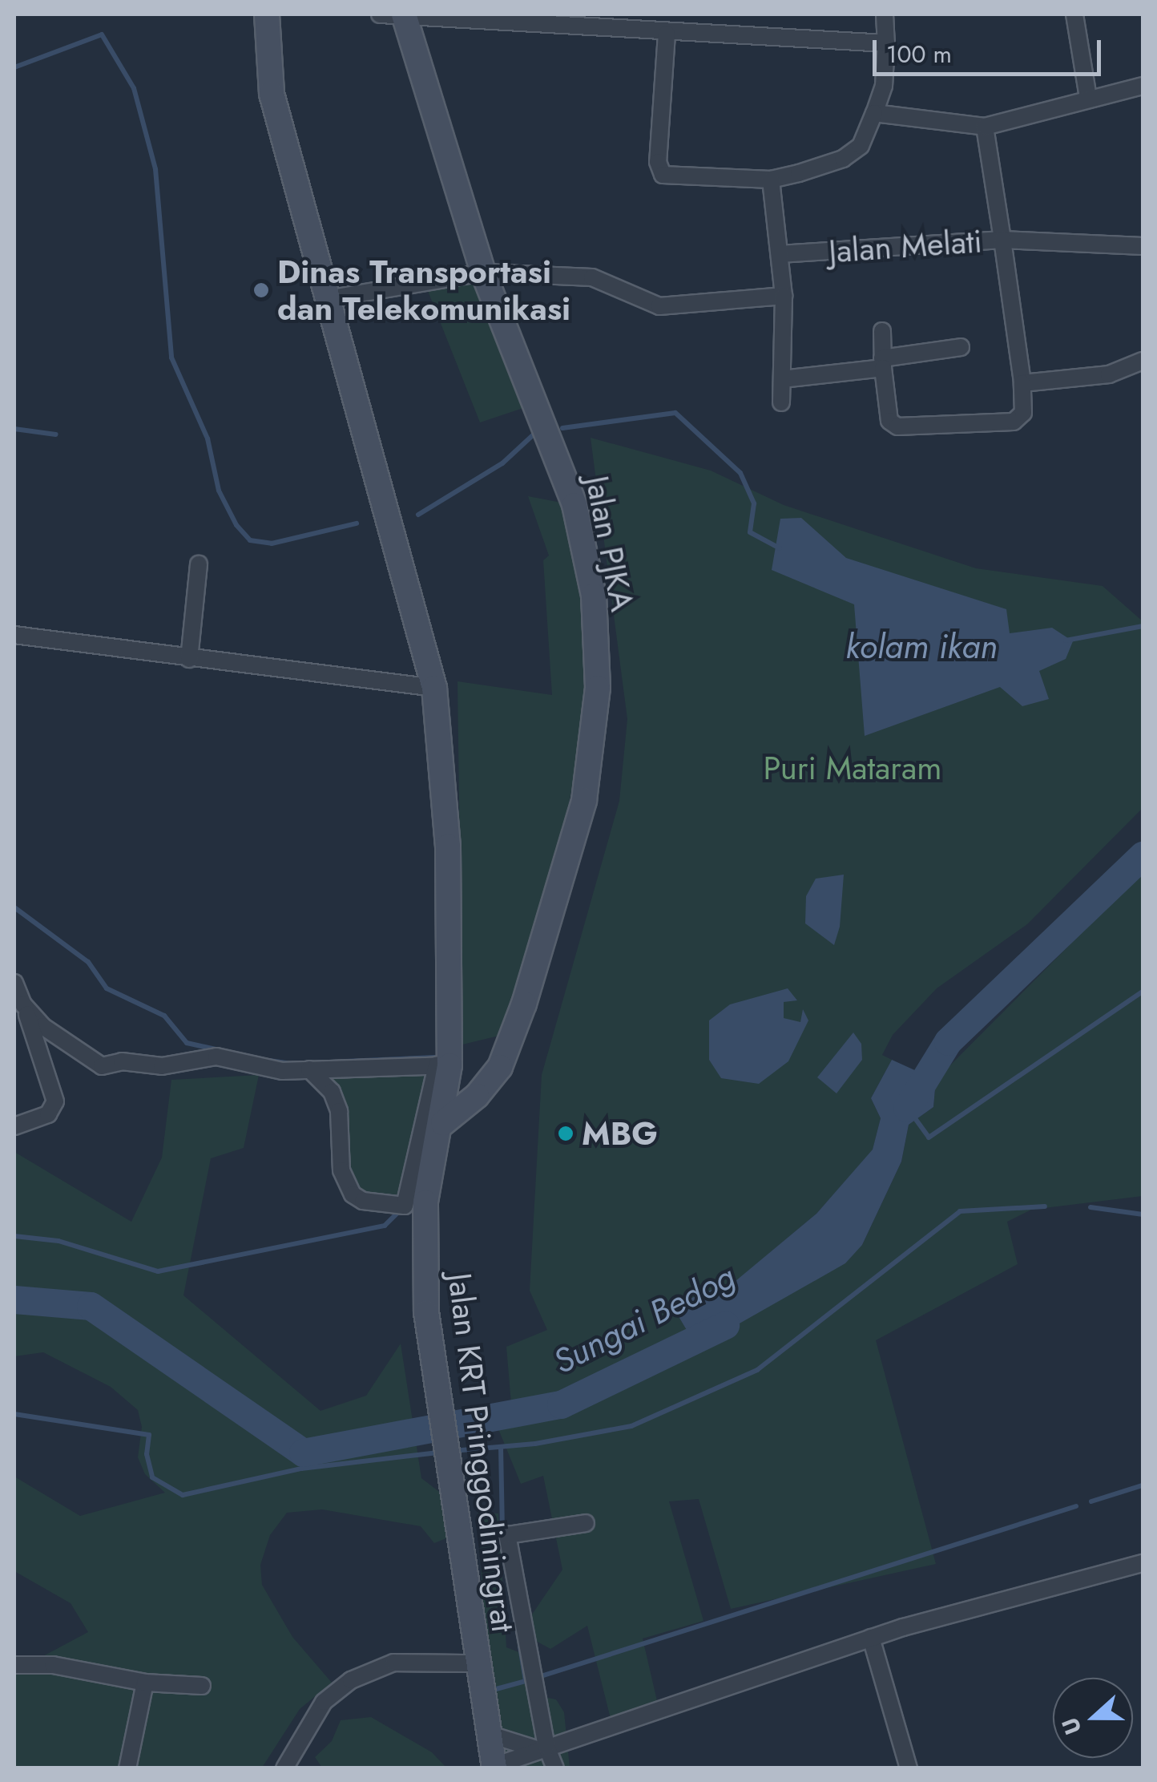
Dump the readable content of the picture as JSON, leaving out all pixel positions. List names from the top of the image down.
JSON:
{
  "streets": {
    "main road": ["Jalan PJKA", "Jalan KRT Pringgodiningrat"],
    "street": ["Jalan Melati"]
  },
  "crossings": [
    ["Jalan PJKA", "Jalan KRT Pringgodiningrat"]
  ],
  "water": ["kolam ikan", "Sungai Bedog"],
  "parks": ["Puri Mataram"],
  "places": ["Dinas Transportasi dan Telekomunikasi", "MBG"],
  "scale_bar": "100 m",
  "north": "left"
}
